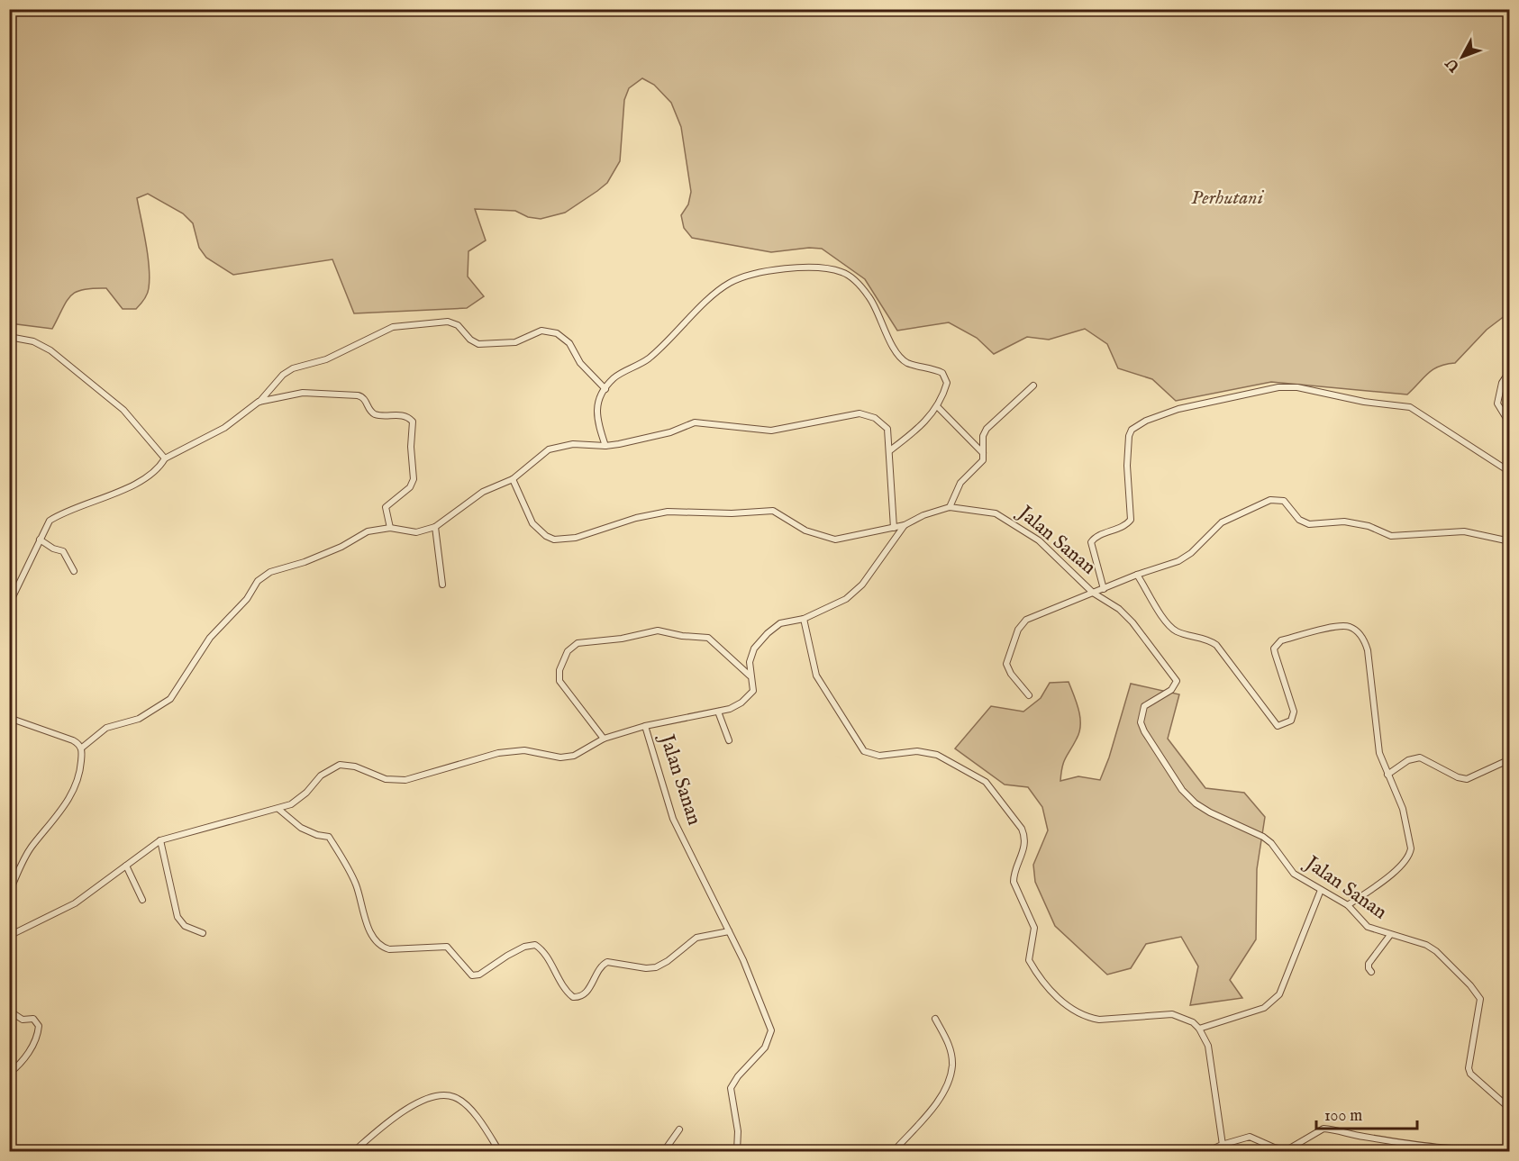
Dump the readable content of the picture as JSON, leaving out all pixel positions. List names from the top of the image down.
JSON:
{
  "streets": {
    "street": ["Jalan Sanan"]
  },
  "parks": ["Perhutani"],
  "scale_bar": "100 m",
  "north": "bottom left"
}
